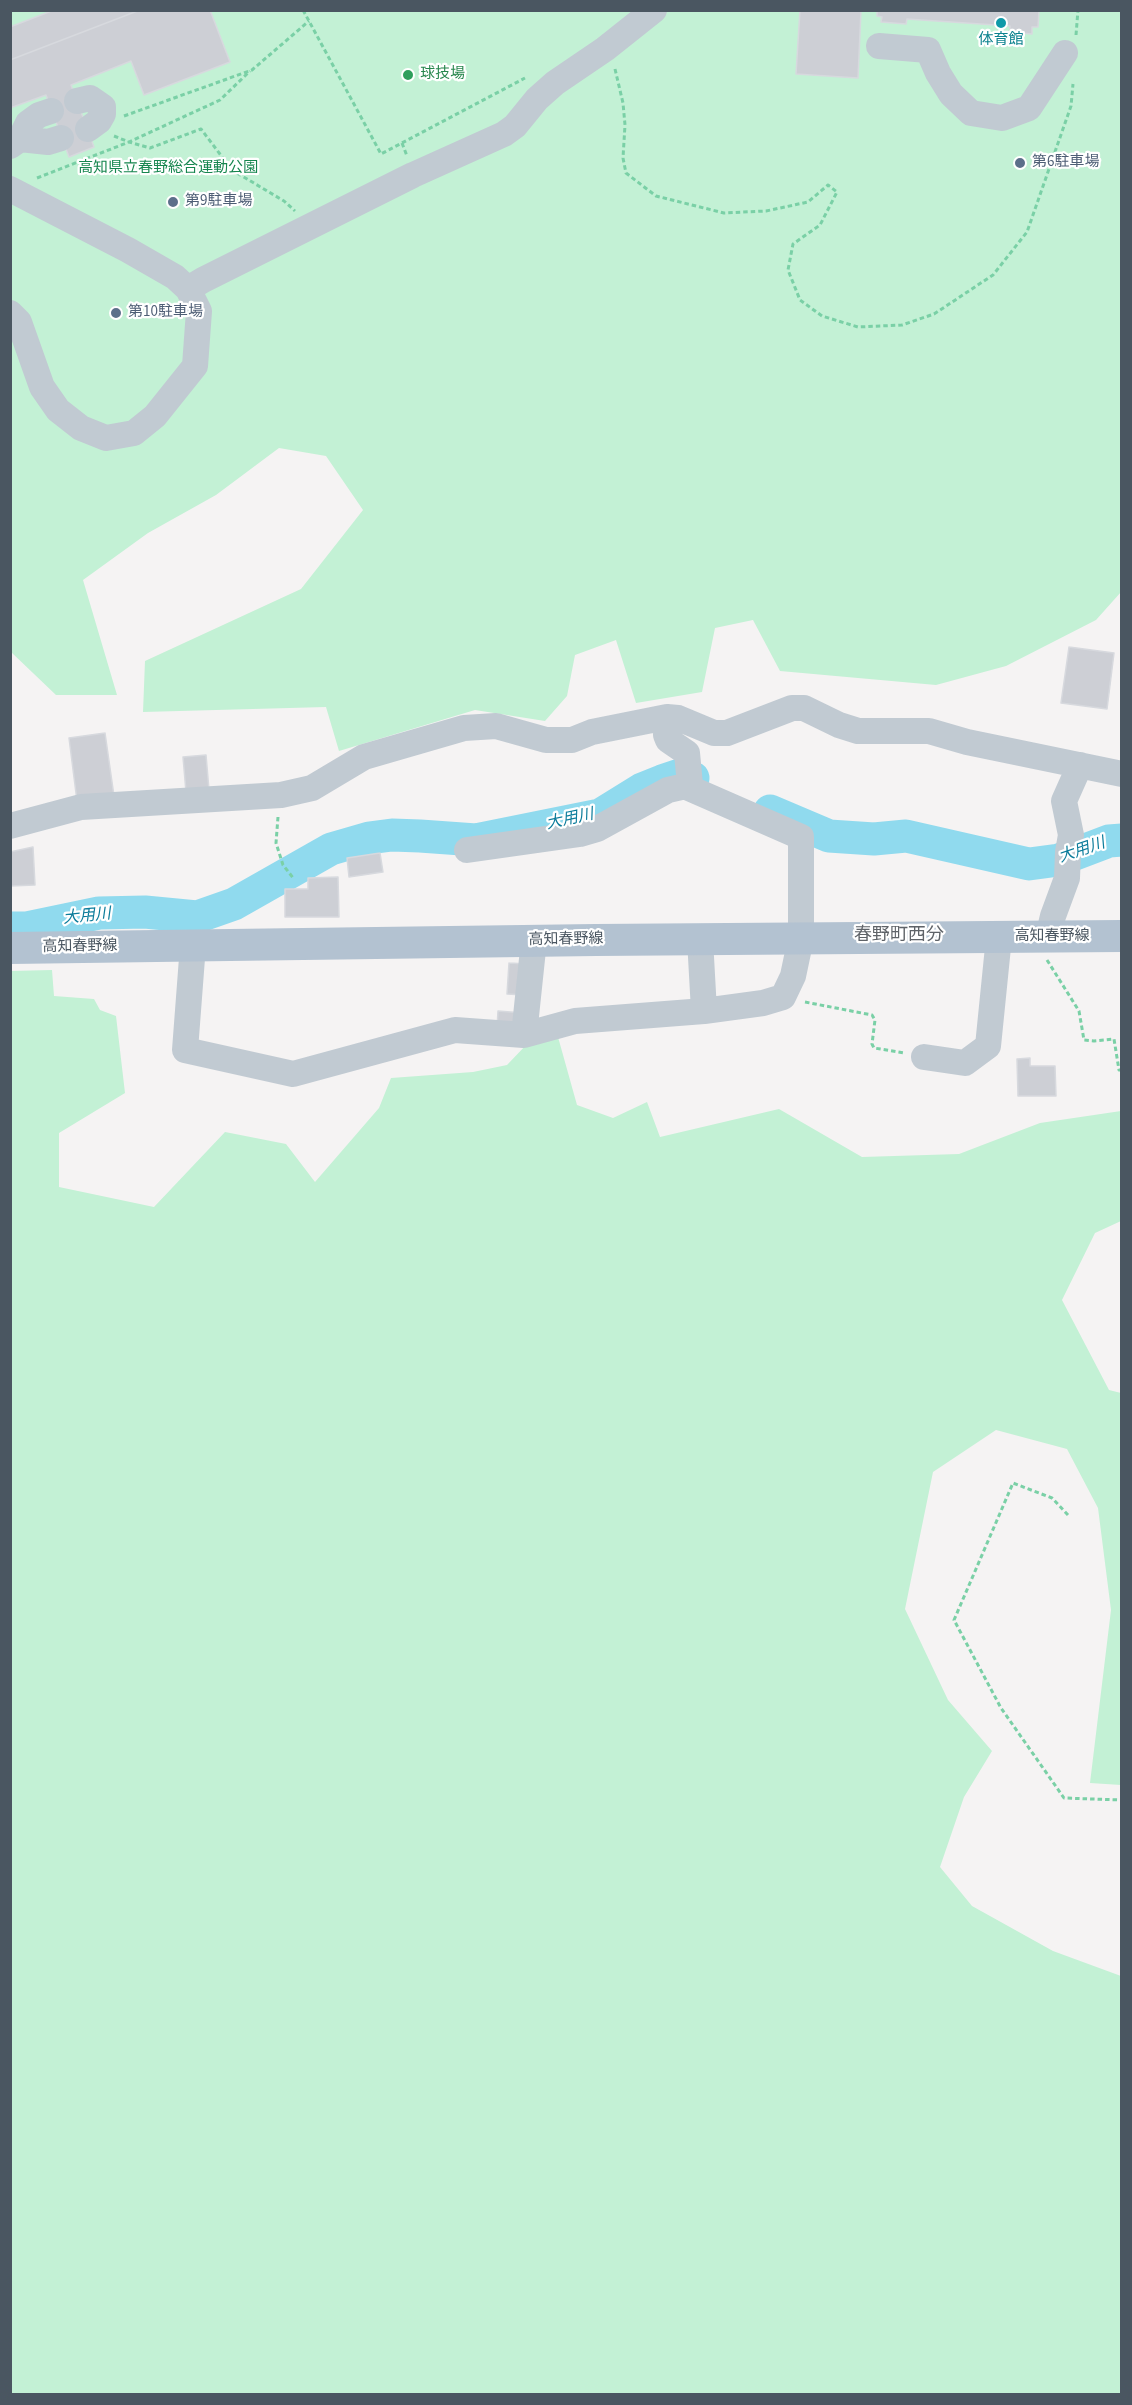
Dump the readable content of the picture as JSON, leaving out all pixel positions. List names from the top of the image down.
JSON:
{
  "streets": {
    "main road": ["高知春野線"]
  },
  "districts": ["春野町西分"],
  "water": ["大用川"],
  "parks": ["高知県立春野総合運動公園"],
  "places": [
    "体育館",
    "球技場",
    "第6駐車場",
    "第9駐車場",
    "第10駐車場"
  ]
}
